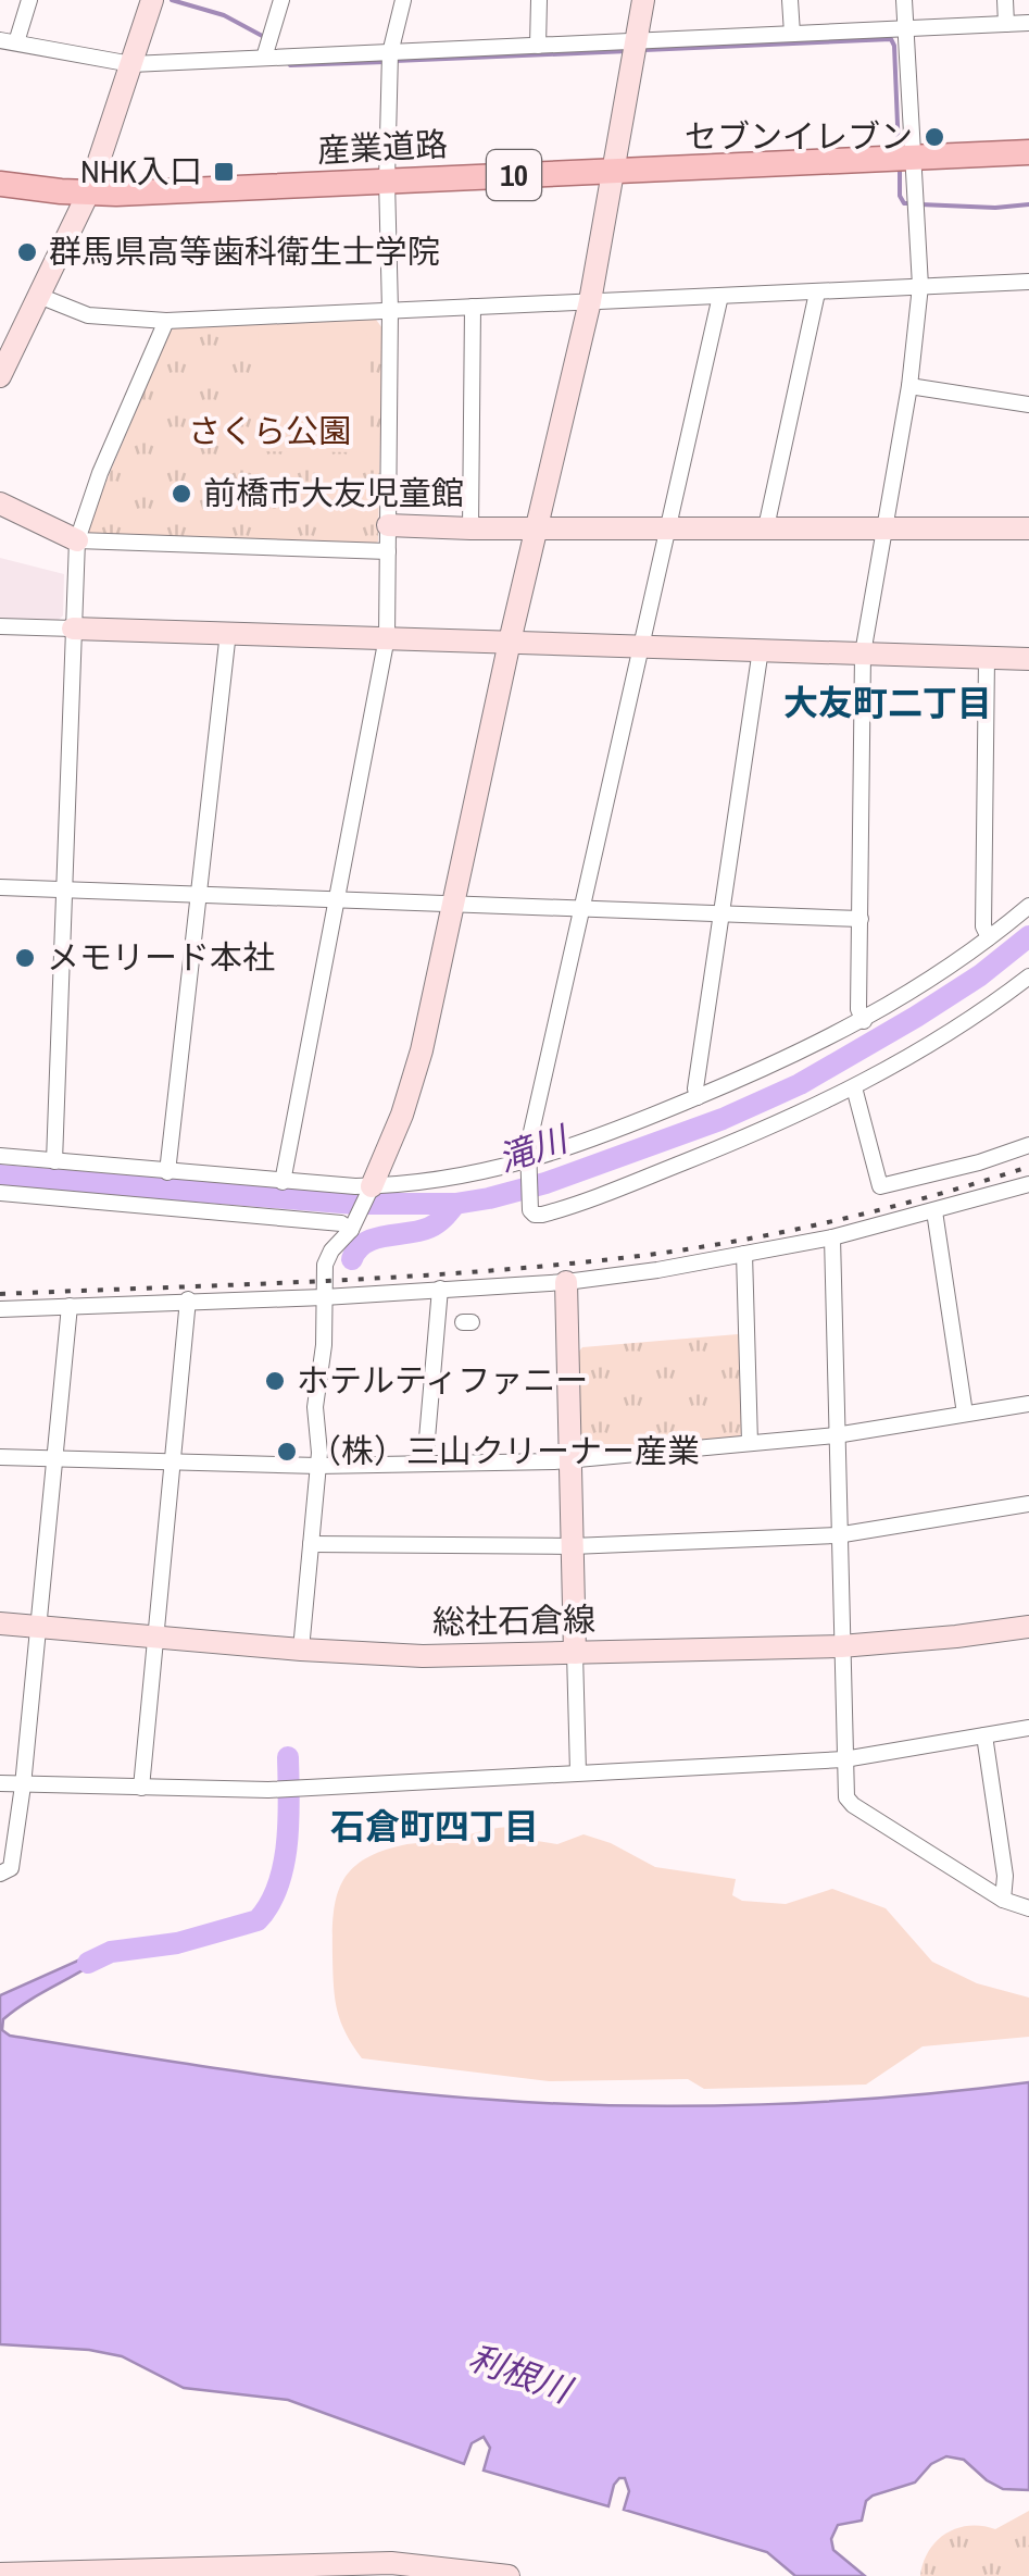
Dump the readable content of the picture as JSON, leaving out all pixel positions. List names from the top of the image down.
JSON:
{
  "streets": {
    "main road": ["産業道路", "10"],
    "street": ["総社石倉線"]
  },
  "districts": ["大友町二丁目", "石倉町四丁目"],
  "water": ["滝川", "利根川"],
  "parks": ["さくら公園"],
  "places": {
    "other": [
      "セブンイレブン",
      "群馬県高等歯科衛生士学院",
      "前橋市大友児童館",
      "メモリード本社",
      "ホテルティファニー",
      "（株）三山クリーナー産業"
    ],
    "transit": ["NHK入口"]
  }
}
